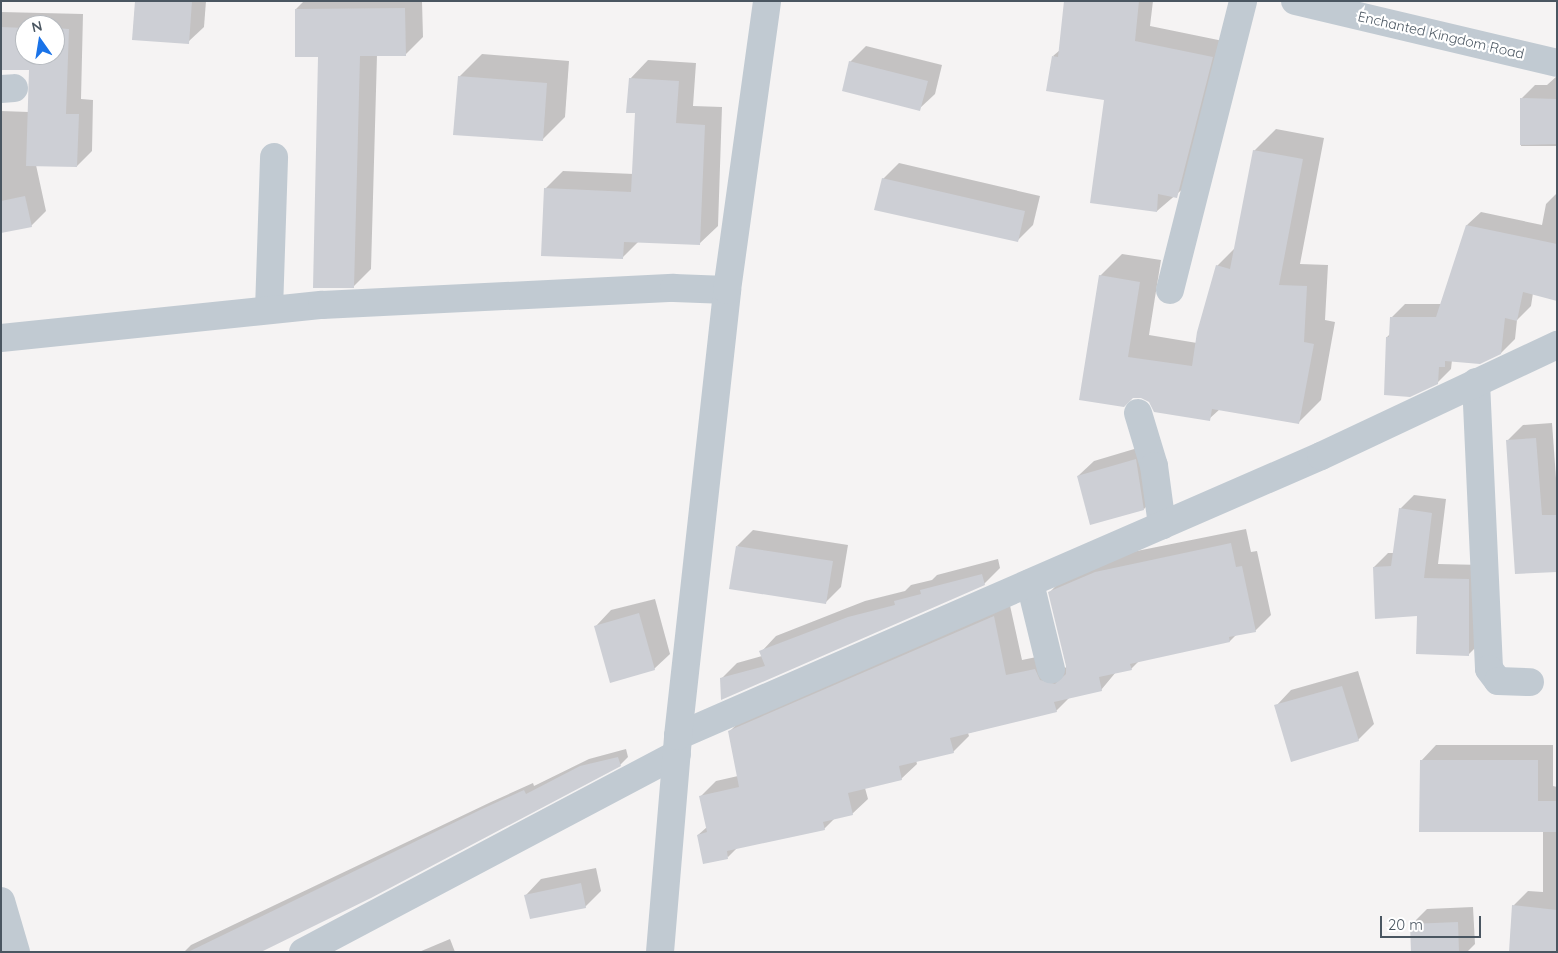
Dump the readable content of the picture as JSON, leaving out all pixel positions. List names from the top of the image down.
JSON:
{
  "streets": {
    "street": ["Enchanted Kingdom Road"]
  },
  "scale_bar": "20 m",
  "north": "top"
}
